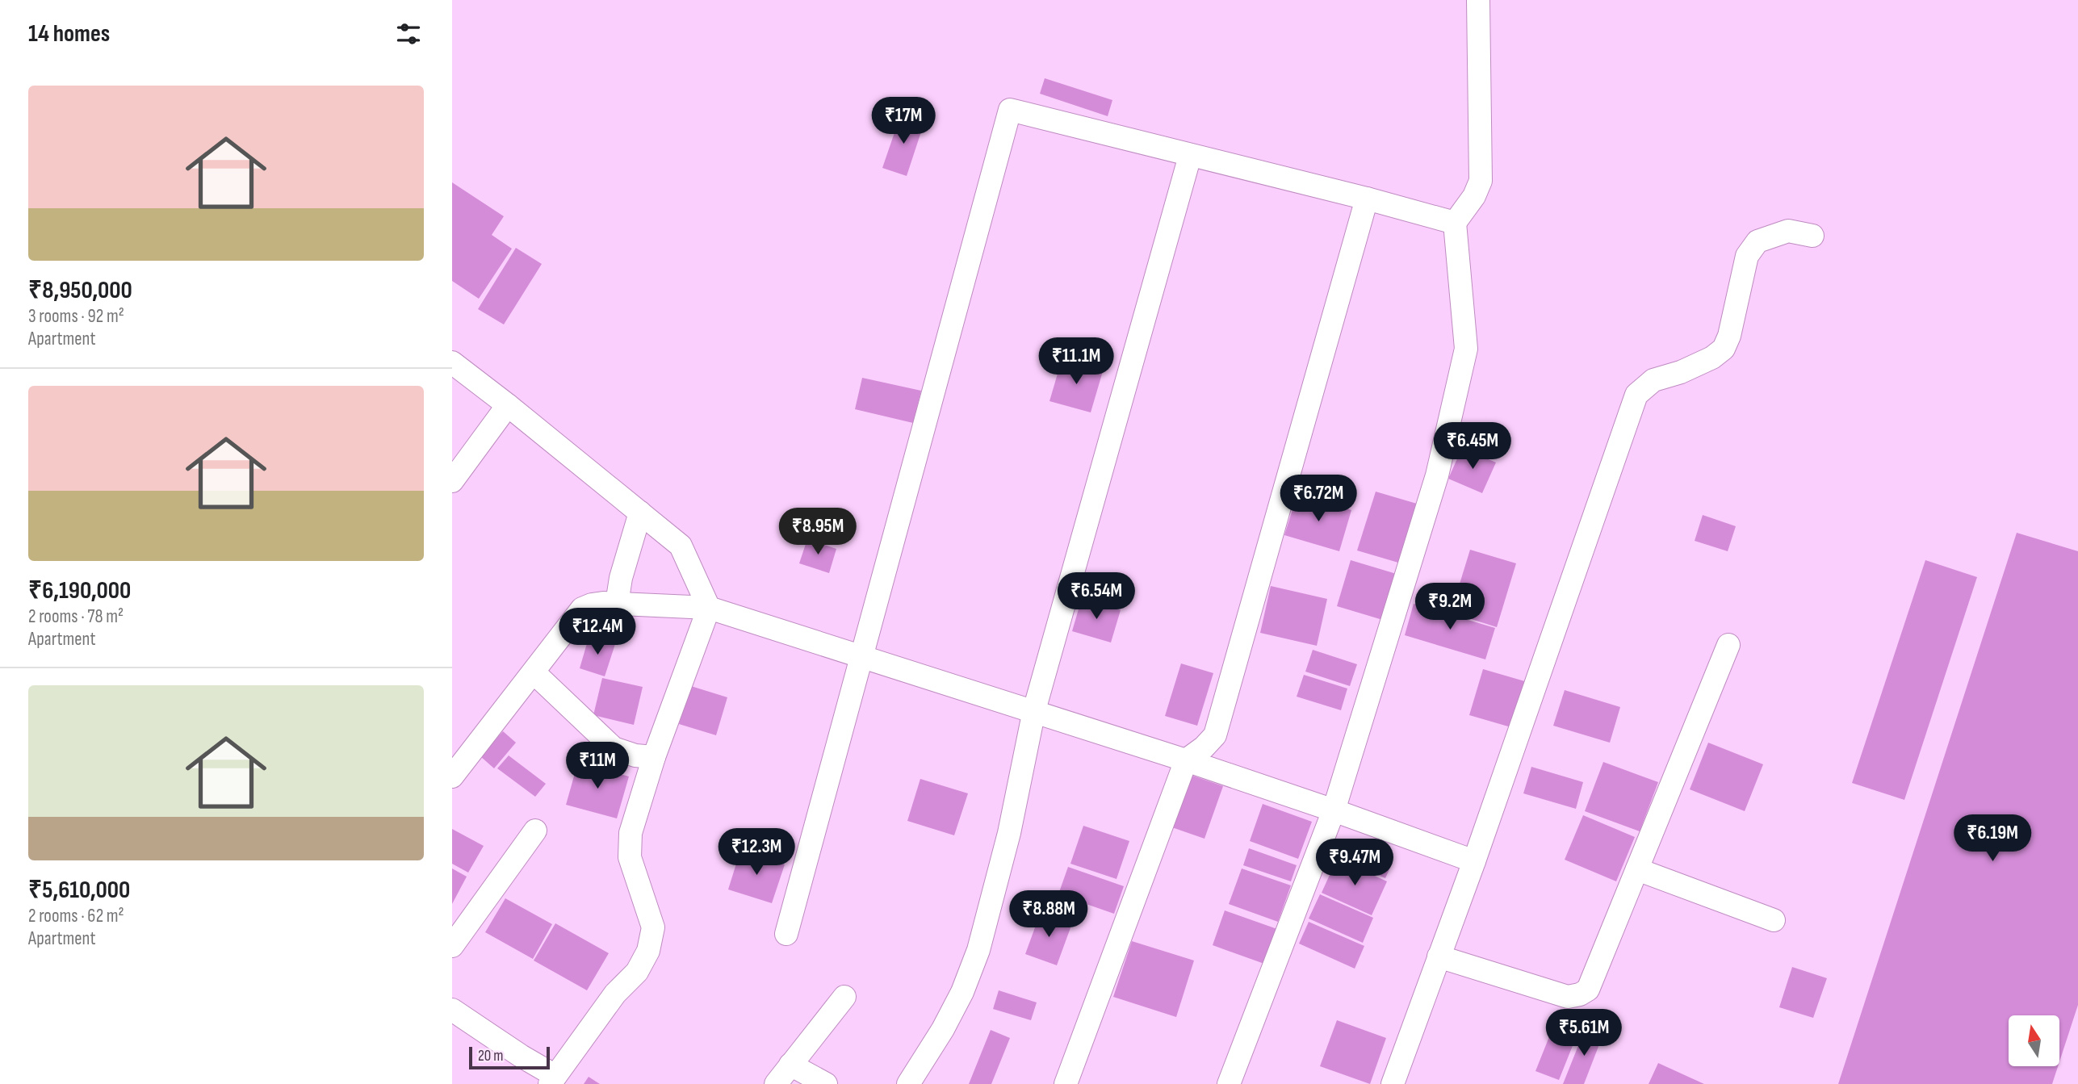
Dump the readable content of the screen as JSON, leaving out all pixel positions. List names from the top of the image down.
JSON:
{
  "scale_bar": "20 m",
  "north": "top",
  "page": {
    "heading": "14 homes",
    "list": [
      {
        "name": "₹8,950,000",
        "note": "3 rooms · 92 m² · Apartment"
      },
      {
        "name": "₹6,190,000",
        "note": "2 rooms · 78 m² · Apartment"
      },
      {
        "name": "₹5,610,000",
        "note": "2 rooms · 62 m² · Apartment"
      }
    ],
    "price": [
      "₹17M",
      "₹11.1M",
      "₹6.45M",
      "₹6.72M",
      "₹8.95M",
      "₹6.54M",
      "₹9.2M",
      "₹12.4M",
      "₹11M",
      "₹6.19M",
      "₹12.3M",
      "₹9.47M",
      "₹8.88M",
      "₹5.61M"
    ],
    "scale": "20 m"
  }
}
